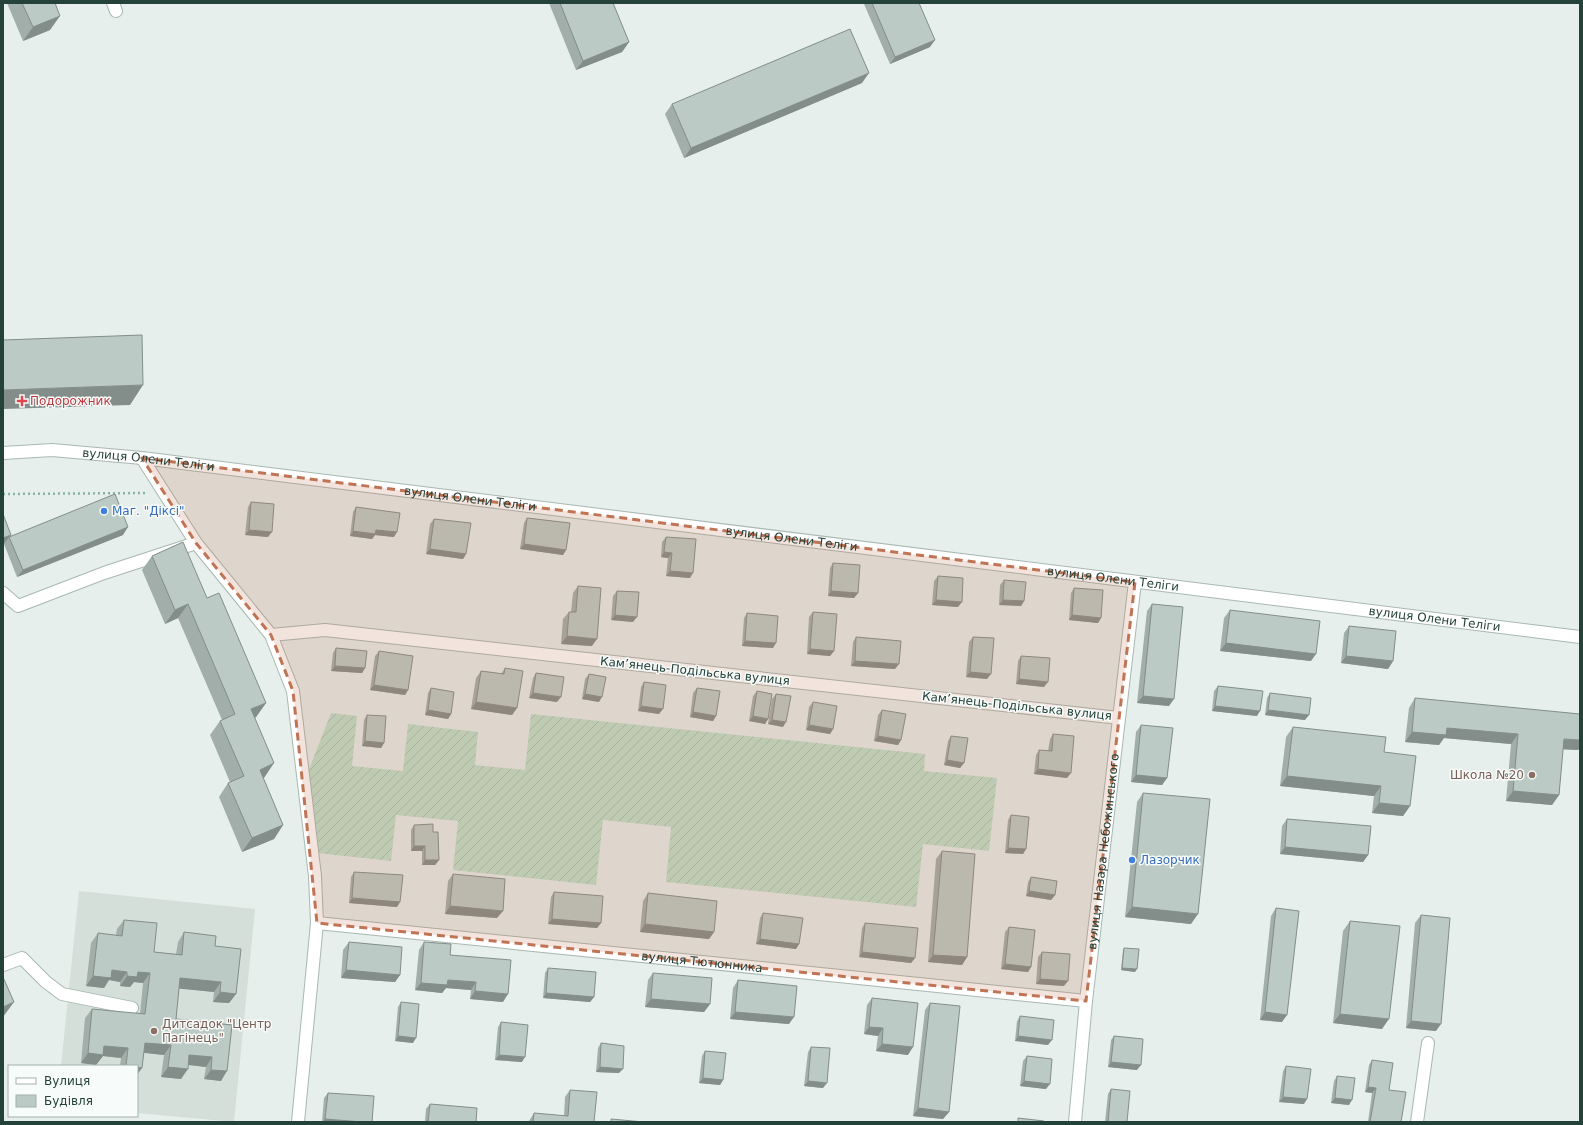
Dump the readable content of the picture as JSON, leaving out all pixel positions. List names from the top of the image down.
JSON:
{
  "streets": {
    "street": [
      "вулиця Олени Теліги",
      "Камʼянець-Подільська вулиця",
      "вулиця Назара Небожинського",
      "вулиця Тютюнника"
    ]
  },
  "crossings": [
    ["вулиця Олени Теліги", "вулиця Назара Небожинського"],
    ["Камʼянець-Подільська вулиця", "вулиця Назара Небожинського"],
    ["вулиця Назара Небожинського", "вулиця Тютюнника"]
  ],
  "places": {
    "health": ["Подорожник"],
    "other": [
      "Маг. \"Діксі\"",
      "Школа №20",
      "Лазорчик",
      "Дитсадок \"Центр Пагінець\""
    ]
  },
  "legend": ["Вулиця", "Будівля"]
}
